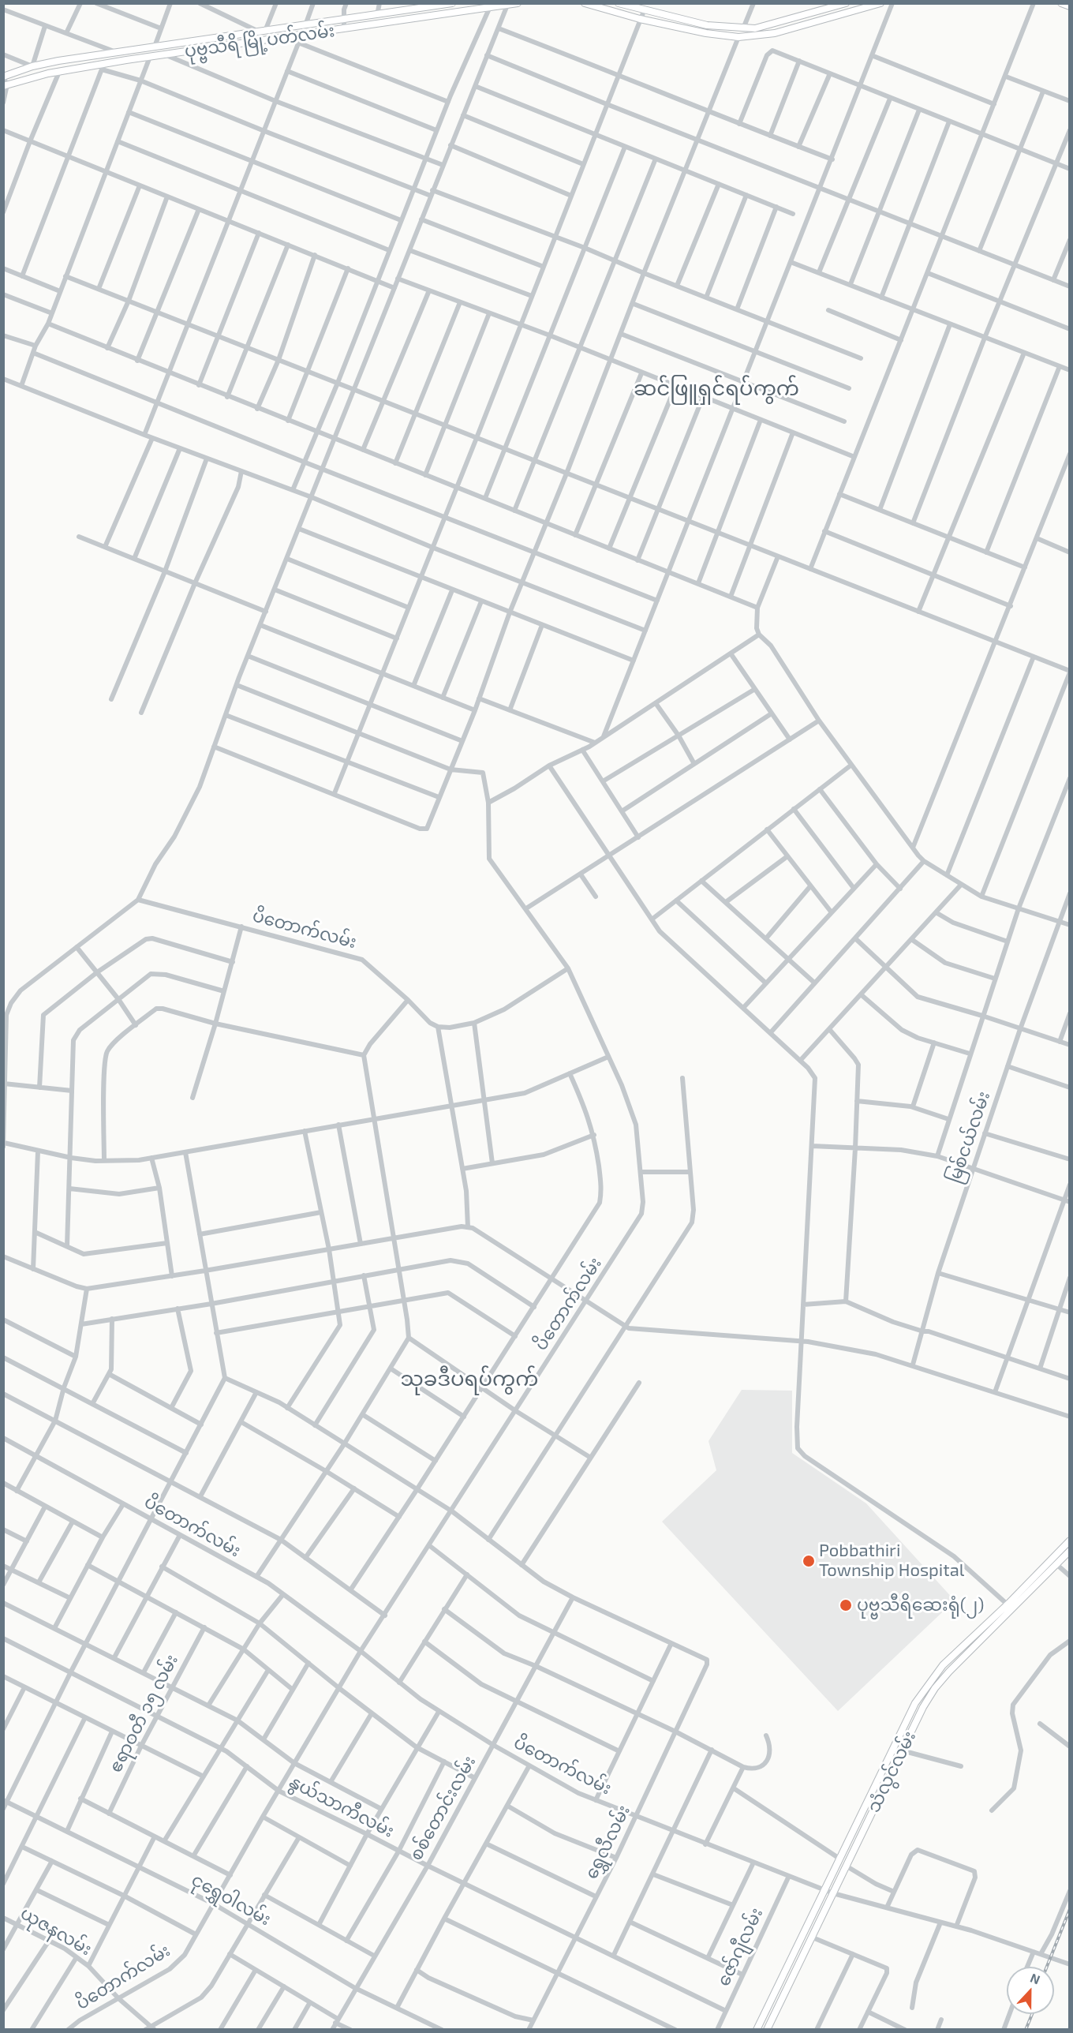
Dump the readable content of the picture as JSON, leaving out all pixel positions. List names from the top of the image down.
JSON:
{
  "streets": {
    "main road": ["ပုဗ္ဗသီရိ မြို့ပတ်လမ်း", "သံလွင်လမ်း"],
    "street": [
      "ပိတောက်လမ်း",
      "မြစ်ငယ်လမ်း",
      "ဧရာဝတီ ၁၅ လမ်း",
      "နွယ်သာကီလမ်း",
      "စစ်တောင်းလမ်း",
      "ရွှေလီလမ်း",
      "ငုရွှေဝါလမ်း",
      "ယုဇနလမ်း",
      "ဇော်ဂျီလမ်း"
    ]
  },
  "crossings": [
    ["ပိတောက်လမ်း", "သံလွင်လမ်း"],
    ["ပိတောက်လမ်း", "နွယ်သာကီလမ်း"],
    ["ပိတောက်လမ်း", "စစ်တောင်းလမ်း"],
    ["ပိတောက်လမ်း", "ရွှေလီလမ်း"],
    ["ပိတောက်လမ်း", "ငုရွှေဝါလမ်း"],
    ["ပိတောက်လမ်း", "ယုဇနလမ်း"],
    ["ပိတောက်လမ်း", "ဇော်ဂျီလမ်း"],
    ["ဧရာဝတီ ၁၅ လမ်း", "နွယ်သာကီလမ်း"],
    ["နွယ်သာကီလမ်း", "စစ်တောင်းလမ်း"],
    ["နွယ်သာကီလမ်း", "ရွှေလီလမ်း"],
    ["နွယ်သာကီလမ်း", "ဇော်ဂျီလမ်း"],
    ["စစ်တောင်းလမ်း", "ငုရွှေဝါလမ်း"]
  ],
  "districts": ["ဆင်ဖြူရှင်ရပ်ကွက်", "သုခဒီပရပ်ကွက်"],
  "places": ["Pobbathiri Township Hospital", "ပုဗ္ဗသီရိဆေးရုံ(၂)"],
  "north": "top"
}
